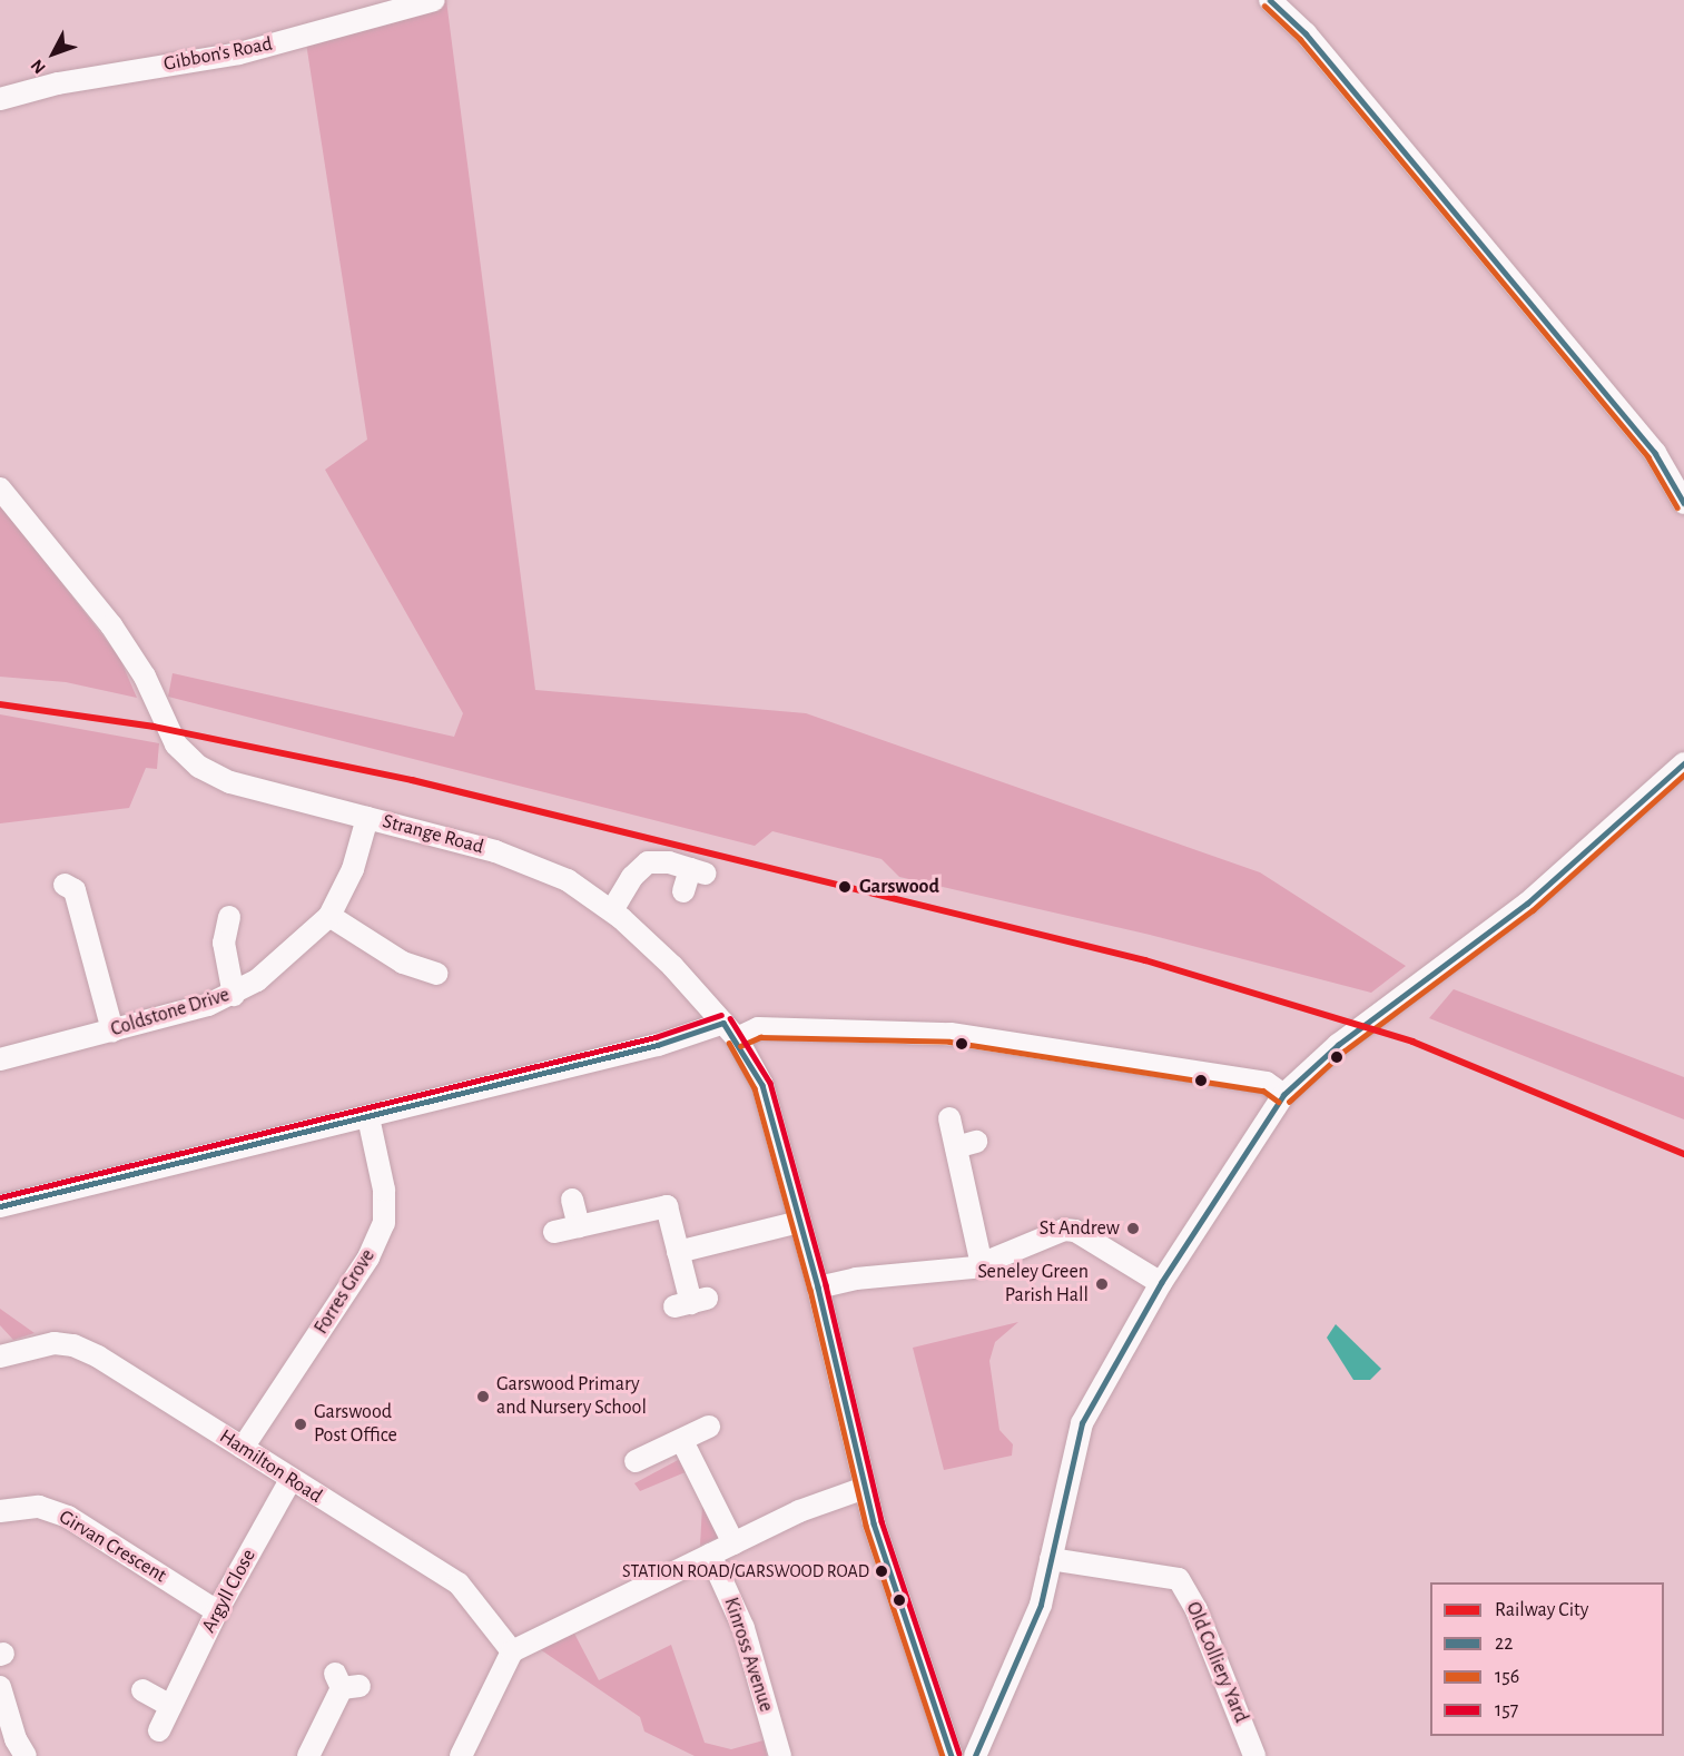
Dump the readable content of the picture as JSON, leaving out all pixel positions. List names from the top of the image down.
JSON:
{
  "streets": {
    "street": [
      "Gibbon's Road",
      "Strange Road",
      "Coldstone Drive",
      "Forres Grove",
      "Hamilton Road",
      "Girvan Crescent",
      "Argyll Close",
      "Kinross Avenue",
      "Old Colliery Yard"
    ]
  },
  "crossings": [
    ["Strange Road", "Coldstone Drive"],
    ["Forres Grove", "Hamilton Road"],
    ["Hamilton Road", "Argyll Close"],
    ["Girvan Crescent", "Argyll Close"]
  ],
  "places": [
    "Garswood",
    "St Andrew",
    "Seneley Green Parish Hall",
    "Garswood Primary and Nursery School",
    "Garswood Post Office",
    "STATION ROAD/GARSWOOD ROAD"
  ],
  "lines": [
    "transit line 22",
    "transit line 156",
    "rail line City",
    "transit line 157"
  ],
  "legend": [
    "Railway City",
    "22",
    "156",
    "157"
  ],
  "north": "bottom left"
}
